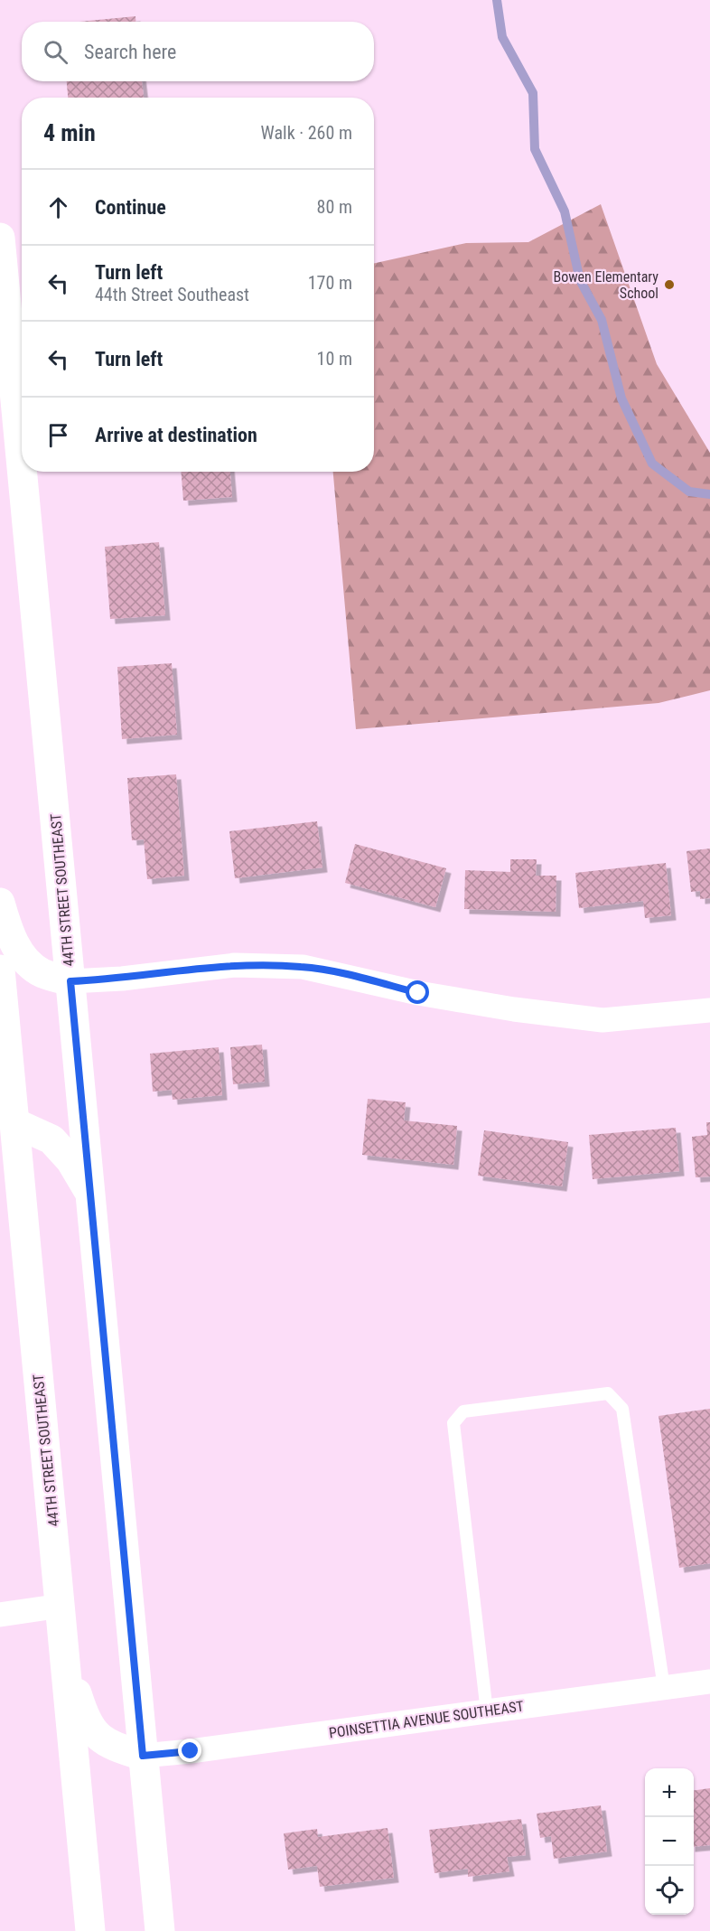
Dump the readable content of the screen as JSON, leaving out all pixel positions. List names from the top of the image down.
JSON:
{
  "streets": {
    "main road": ["44TH STREET SOUTHEAST"],
    "street": ["POINSETTIA AVENUE SOUTHEAST"]
  },
  "crossings": [
    ["44TH STREET SOUTHEAST", "POINSETTIA AVENUE SOUTHEAST"]
  ],
  "places": ["Bowen Elementary School"],
  "page": {
    "search": "Search here",
    "heading": ["4 min", "Walk · 260 m"],
    "list": [
      ["Continue", "80 m"],
      ["Turn left", "44th Street Southeast", "170 m"],
      ["Turn left", "10 m"],
      "Arrive at destination"
    ],
    "map_buttons": ["+", "−"]
  }
}
